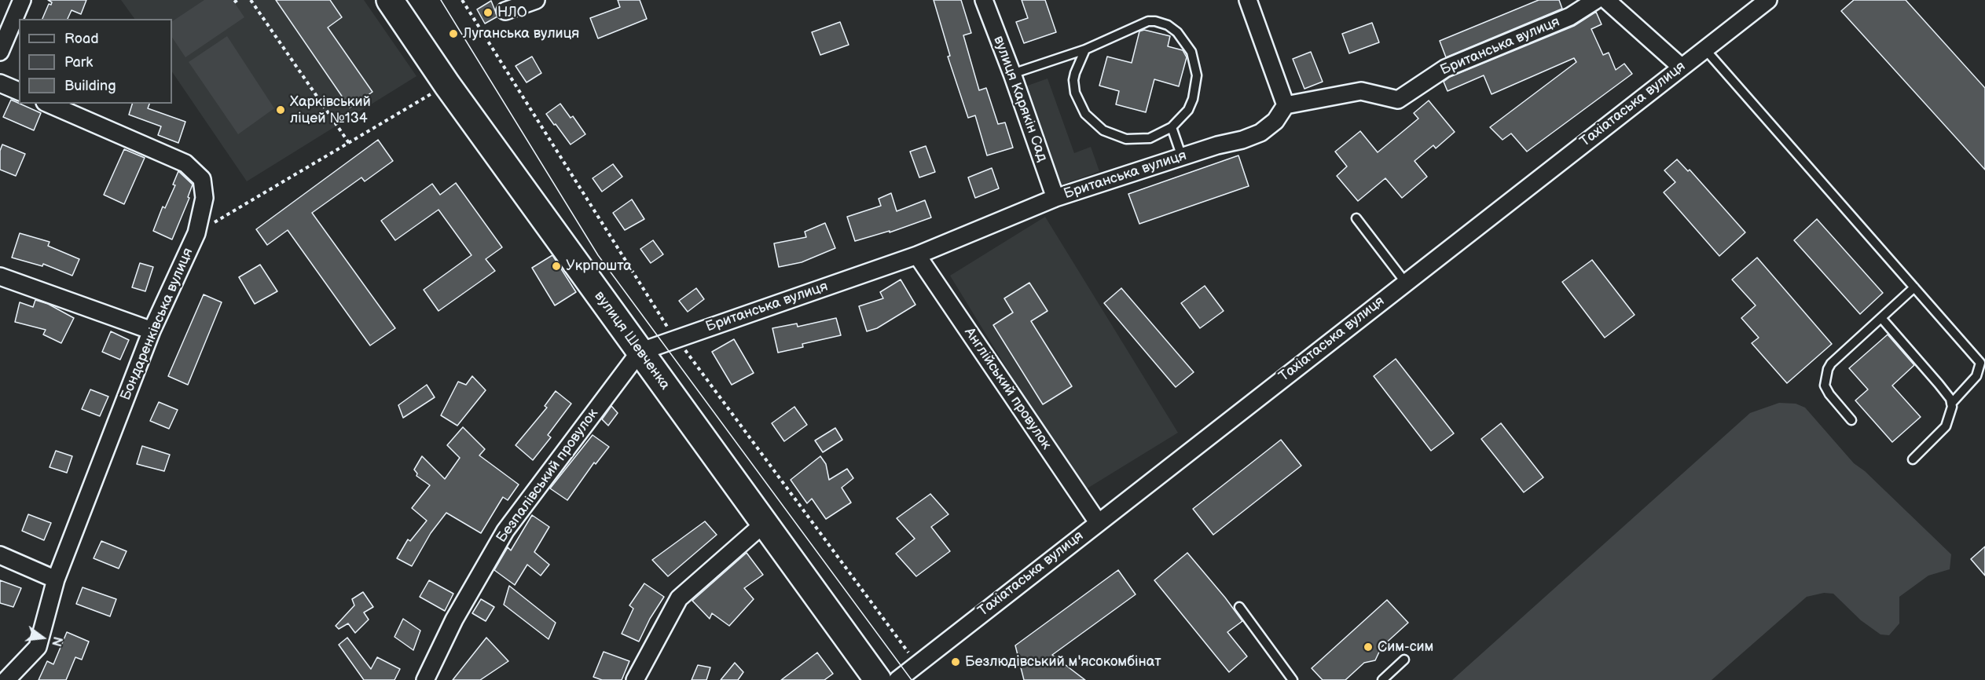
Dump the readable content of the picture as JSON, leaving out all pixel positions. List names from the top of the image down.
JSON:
{
  "streets": {
    "main road": ["вулиця Шевченка"],
    "street": [
      "Британська вулиця",
      "вулиця Карякін Сад",
      "Тахіатаська вулиця",
      "Бондаренківська вулиця",
      "Англійський провулок",
      "Безпалівський провулок"
    ]
  },
  "crossings": [
    ["Британська вулиця", "вулиця Карякін Сад"],
    ["Британська вулиця", "вулиця Шевченка"],
    ["Британська вулиця", "Англійський провулок"],
    ["Британська вулиця", "Безпалівський провулок"],
    ["Тахіатаська вулиця", "Англійський провулок"],
    ["Бондаренківська вулиця", "вулиця Шевченка"],
    ["вулиця Шевченка", "Безпалівський провулок"]
  ],
  "places": [
    "НЛО",
    "Луганська вулиця",
    "Харківський ліцей №134",
    "Укрпошта",
    "Сим-сим",
    "Безлюдівський м'ясокомбінат"
  ],
  "legend": ["Road", "Park", "Building"],
  "north": "right"
}
